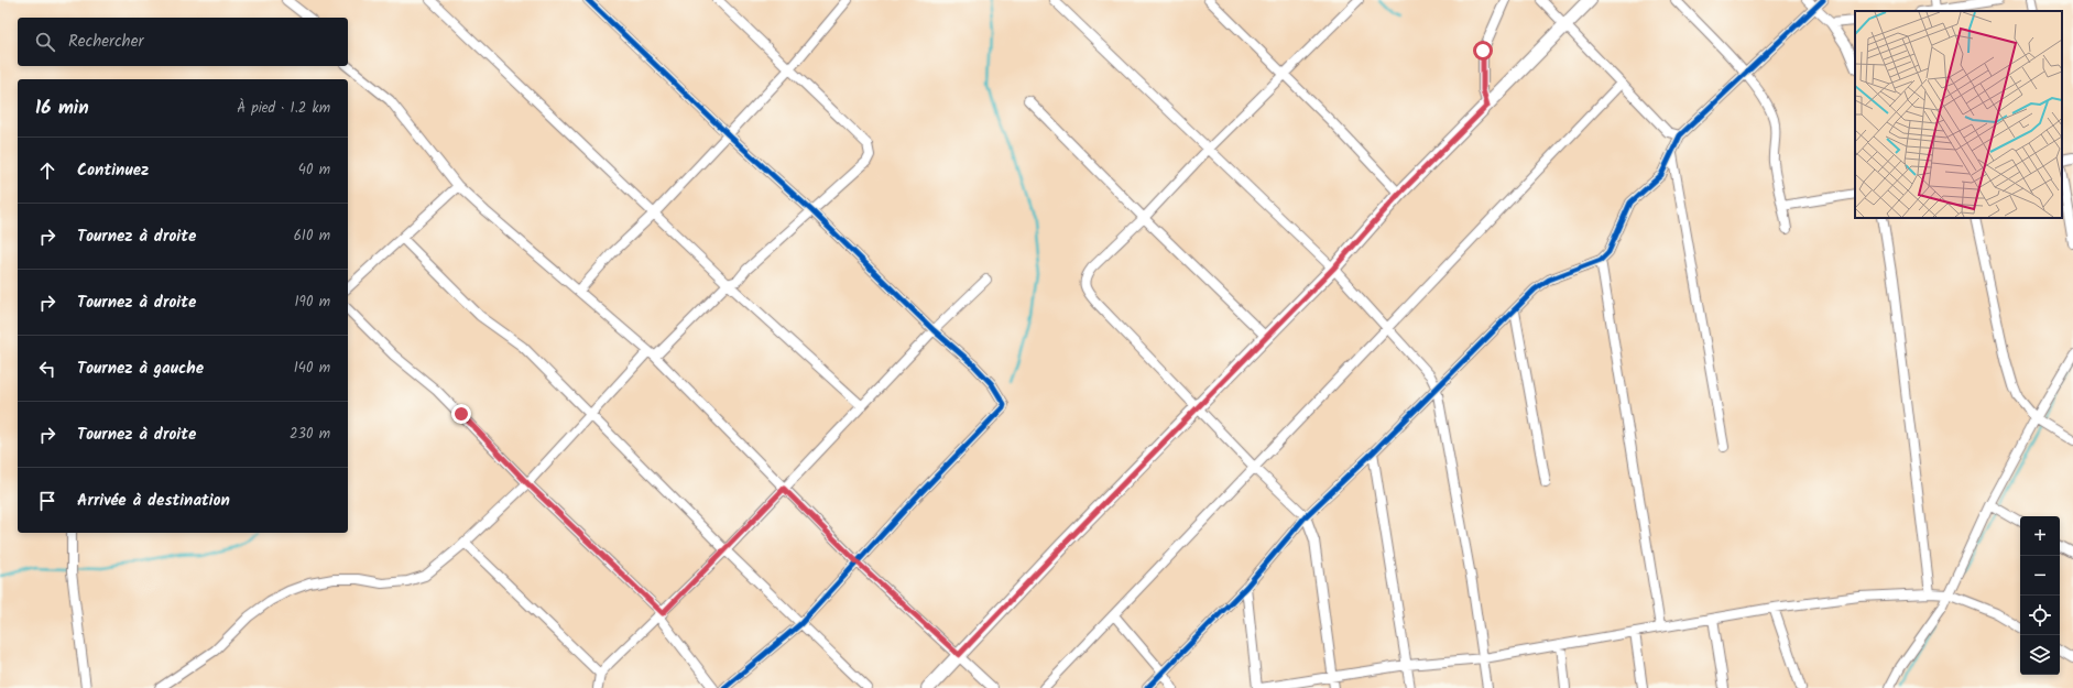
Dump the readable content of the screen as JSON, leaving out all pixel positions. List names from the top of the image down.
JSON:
{
  "page": {
    "search": "Rechercher",
    "heading": ["16 min", "À pied · 1.2 km"],
    "list": [
      ["Continuez", "40 m"],
      ["Tournez à droite", "610 m"],
      ["Tournez à droite", "190 m"],
      ["Tournez à gauche", "140 m"],
      ["Tournez à droite", "230 m"],
      "Arrivée à destination"
    ],
    "map_buttons": ["+", "−"]
  }
}
